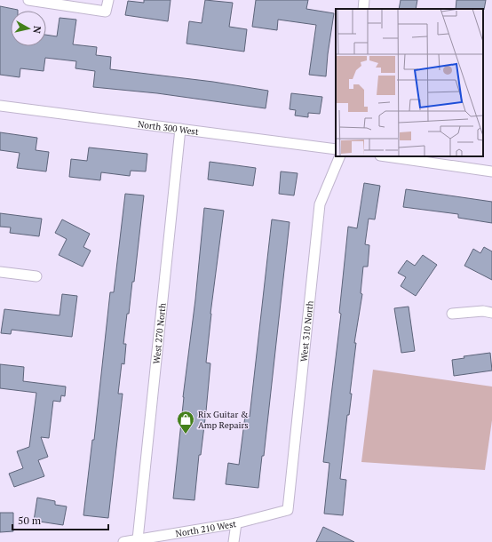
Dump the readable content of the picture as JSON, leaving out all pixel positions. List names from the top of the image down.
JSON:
{
  "streets": {
    "street": [
      "North 300 West",
      "West 310 North",
      "West 270 North",
      "North 210 West"
    ]
  },
  "crossings": [
    ["North 300 West", "West 270 North"],
    ["West 310 North", "North 210 West"],
    ["West 270 North", "North 210 West"]
  ],
  "places": {
    "shop": ["Rix Guitar & Amp Repairs"]
  },
  "scale_bar": "50 m",
  "north": "right"
}
